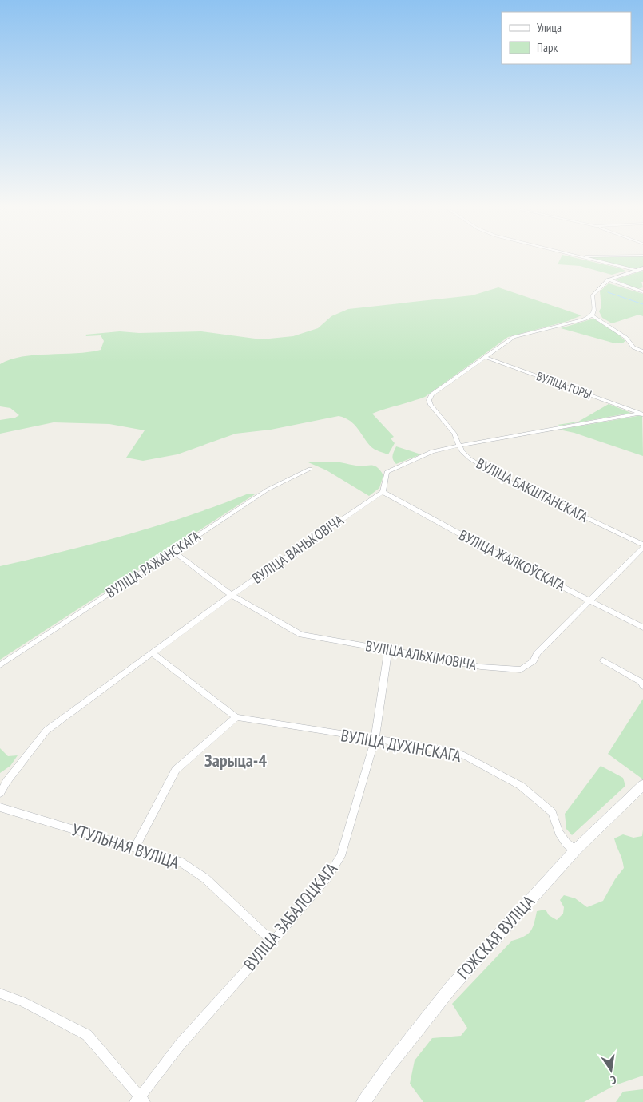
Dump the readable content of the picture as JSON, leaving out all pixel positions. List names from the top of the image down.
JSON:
{
  "streets": {
    "street": [
      "ВУЛІЦА ГОРЫ",
      "ВУЛІЦА БАКШТАНСКАГА",
      "ВУЛІЦА ВАНЬКОВІЧА",
      "ВУЛІЦА ЖАЛКОЎСКАГА",
      "ВУЛІЦА РАЖАНСКАГА",
      "ВУЛІЦА АЛЬХІМОВІЧА",
      "ВУЛІЦА ДУХІНСКАГА",
      "УТУЛЬНАЯ ВУЛІЦА",
      "ВУЛІЦА ЗАБАЛОЦКАГА",
      "ГОЖСКАЯ ВУЛІЦА"
    ]
  },
  "crossings": [
    ["ВУЛІЦА ГОРЫ", "ВУЛІЦА БАКШТАНСКАГА"],
    ["ВУЛІЦА БАКШТАНСКАГА", "ВУЛІЦА АЛЬХІМОВІЧА"],
    ["ВУЛІЦА ВАНЬКОВІЧА", "ВУЛІЦА ЖАЛКОЎСКАГА"],
    ["ВУЛІЦА ВАНЬКОВІЧА", "ВУЛІЦА АЛЬХІМОВІЧА"],
    ["ВУЛІЦА ВАНЬКОВІЧА", "ВУЛІЦА ДУХІНСКАГА"],
    ["ВУЛІЦА ЖАЛКОЎСКАГА", "ВУЛІЦА АЛЬХІМОВІЧА"],
    ["ВУЛІЦА РАЖАНСКАГА", "ВУЛІЦА АЛЬХІМОВІЧА"],
    ["ВУЛІЦА АЛЬХІМОВІЧА", "ВУЛІЦА ЗАБАЛОЦКАГА"],
    ["ВУЛІЦА ДУХІНСКАГА", "ВУЛІЦА ЗАБАЛОЦКАГА"],
    ["ВУЛІЦА ДУХІНСКАГА", "ГОЖСКАЯ ВУЛІЦА"],
    ["УТУЛЬНАЯ ВУЛІЦА", "ВУЛІЦА ЗАБАЛОЦКАГА"]
  ],
  "districts": ["Зарыца-4"],
  "legend": ["Улица", "Парк"],
  "north": "bottom"
}
